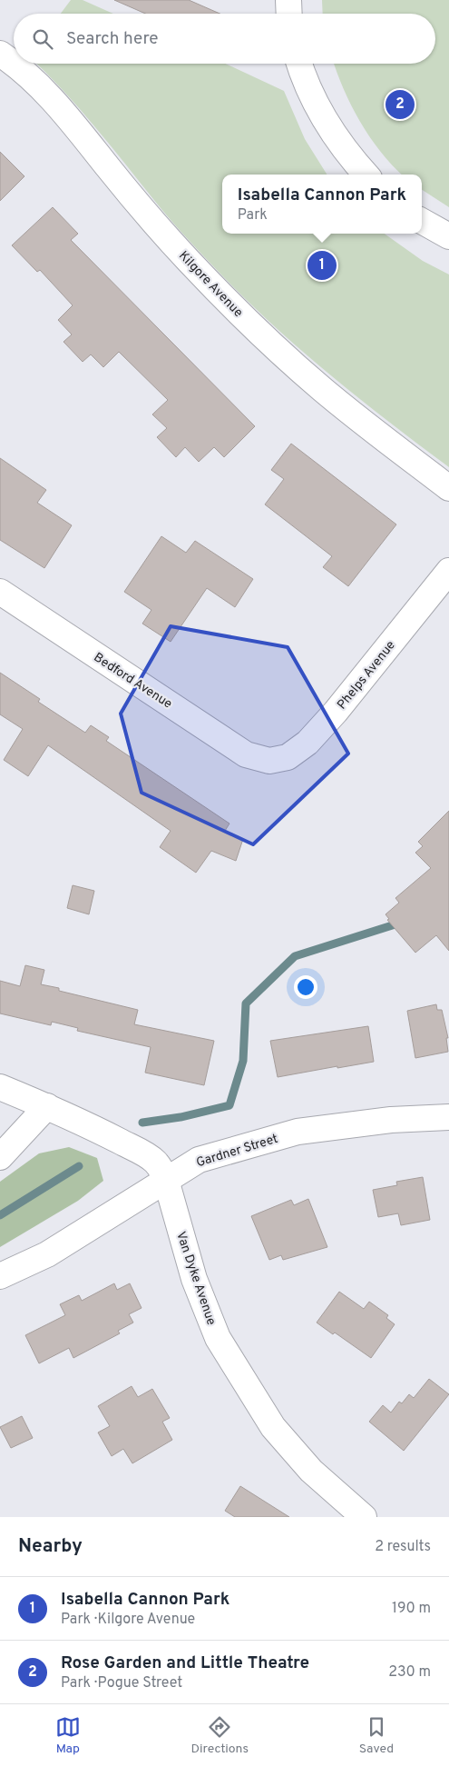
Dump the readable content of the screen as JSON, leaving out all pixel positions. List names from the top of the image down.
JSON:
{
  "streets": {
    "street": [
      "Kilgore Avenue",
      "Phelps Avenue",
      "Bedford Avenue",
      "Gardner Street",
      "Van Dyke Avenue"
    ]
  },
  "crossings": [
    ["Phelps Avenue", "Bedford Avenue"],
    ["Gardner Street", "Van Dyke Avenue"]
  ],
  "page": {
    "search": "Search here",
    "pins": ["2", "1"],
    "popup": ["Isabella Cannon Park", "Park"],
    "heading": ["Nearby", "2 results"],
    "list": [
      {
        "mark": "1",
        "name": "Isabella Cannon Park",
        "note": "Park · Kilgore Avenue",
        "value": "190 m"
      },
      {
        "mark": "2",
        "name": "Rose Garden and Little Theatre",
        "note": "Park · Pogue Street",
        "value": "230 m"
      }
    ],
    "nav": ["Map", "Directions", "Saved"]
  }
}
